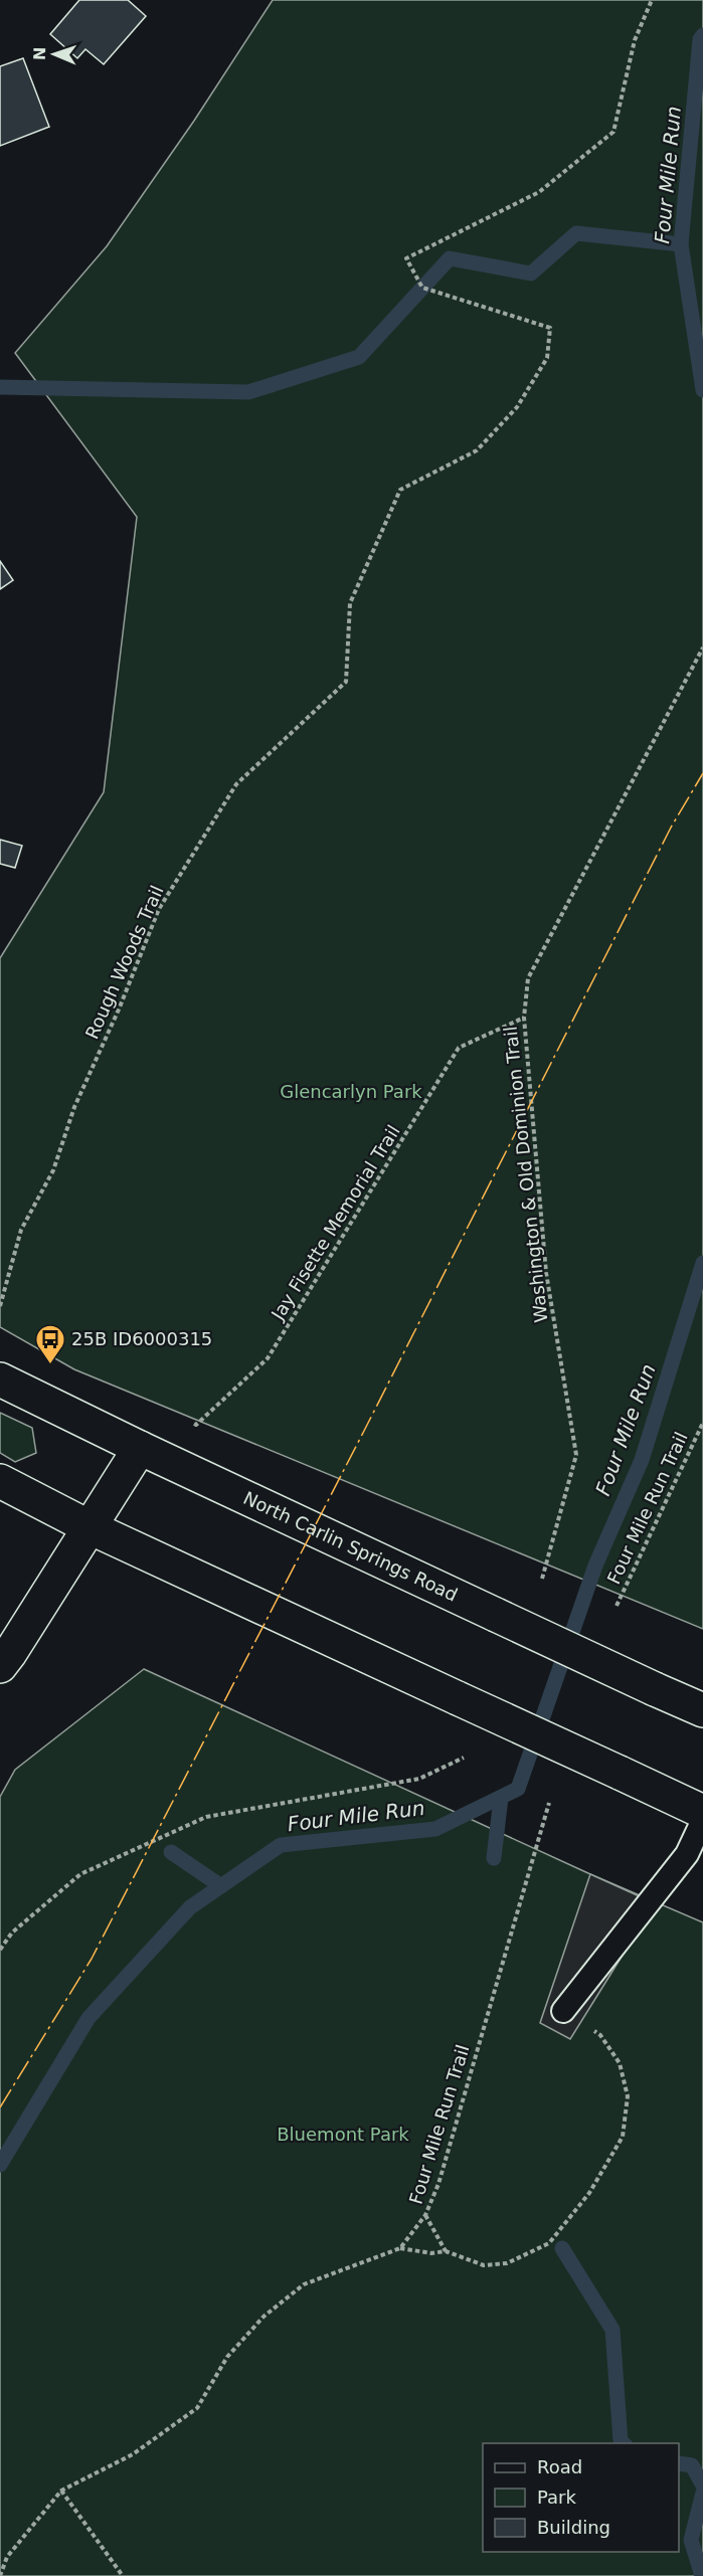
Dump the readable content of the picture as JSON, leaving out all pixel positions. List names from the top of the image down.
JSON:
{
  "streets": {
    "main road": ["North Carlin Springs Road"],
    "path": [
      "Rough Woods Trail",
      "Washington & Old Dominion Trail",
      "Jay Fisette Memorial Trail",
      "Four Mile Run Trail"
    ]
  },
  "crossings": [
    ["Washington & Old Dominion Trail", "Jay Fisette Memorial Trail"]
  ],
  "water": ["Four Mile Run"],
  "parks": ["Glencarlyn Park", "Bluemont Park"],
  "places": {
    "bus stop": ["25B ID6000315"]
  },
  "legend": ["Road", "Park", "Building"],
  "north": "left"
}
